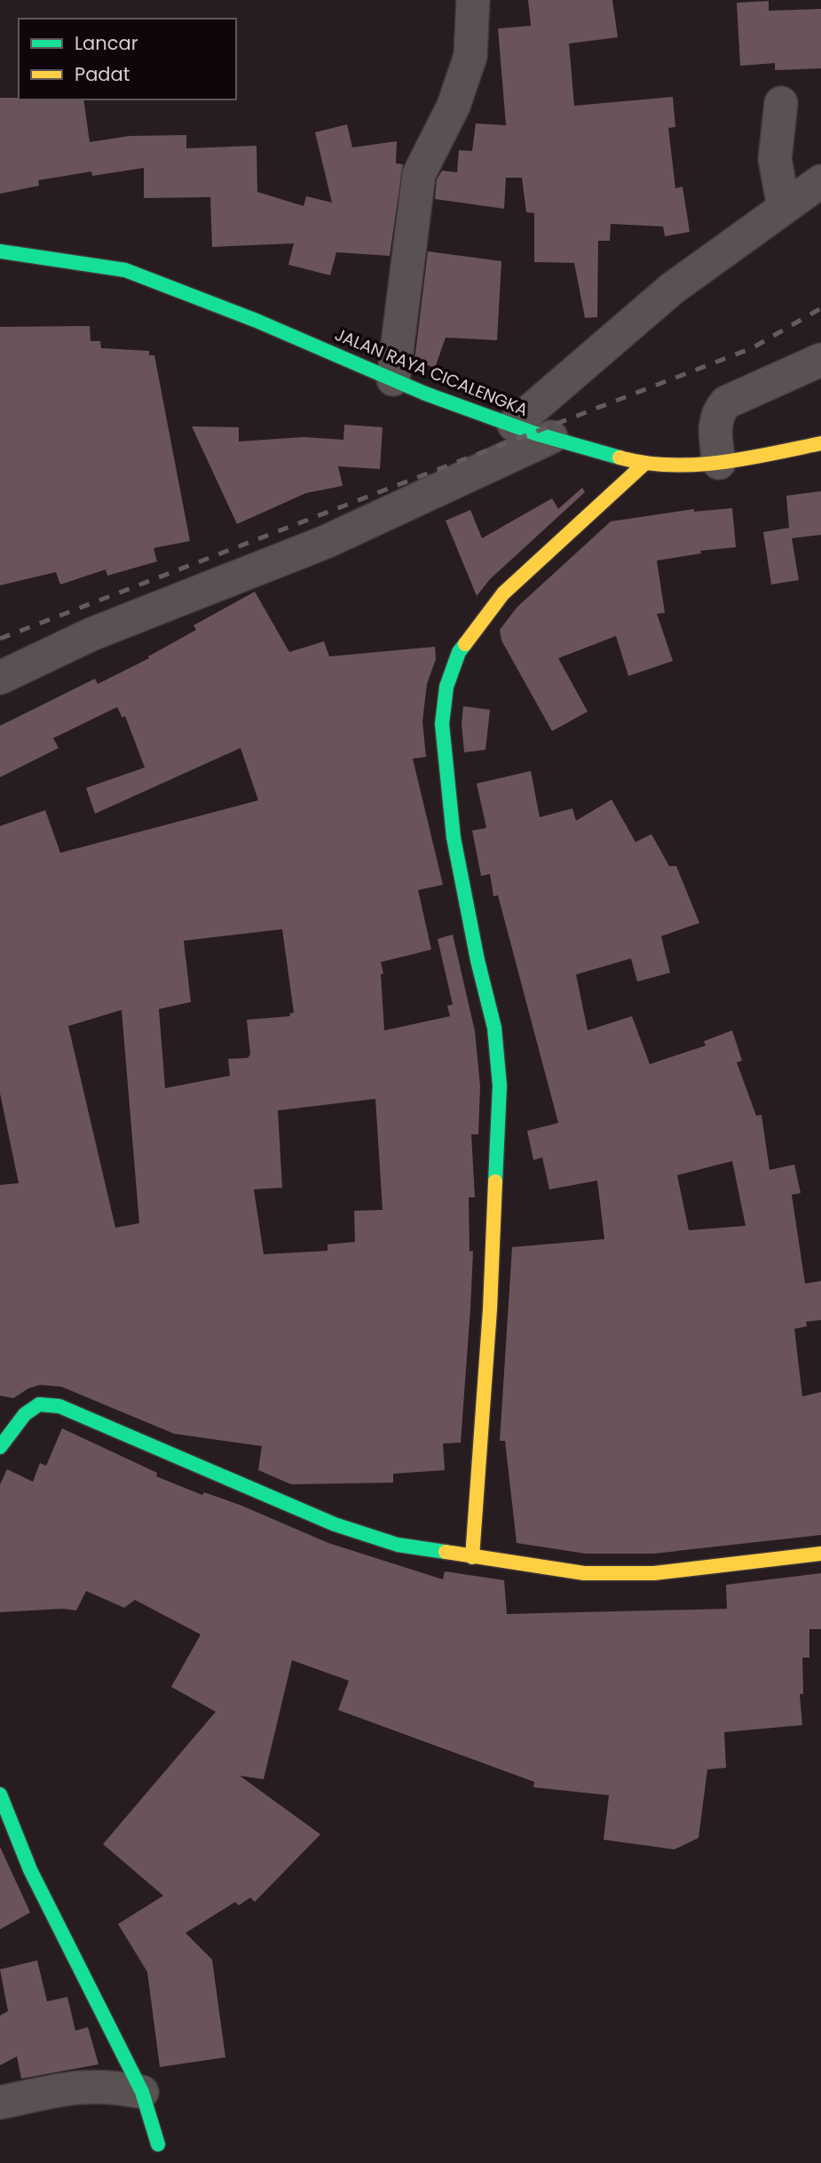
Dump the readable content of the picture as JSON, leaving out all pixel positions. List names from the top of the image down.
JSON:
{
  "streets": {
    "street": ["JALAN RAYA CICALENGKA"]
  },
  "legend": ["Lancar", "Padat"]
}
